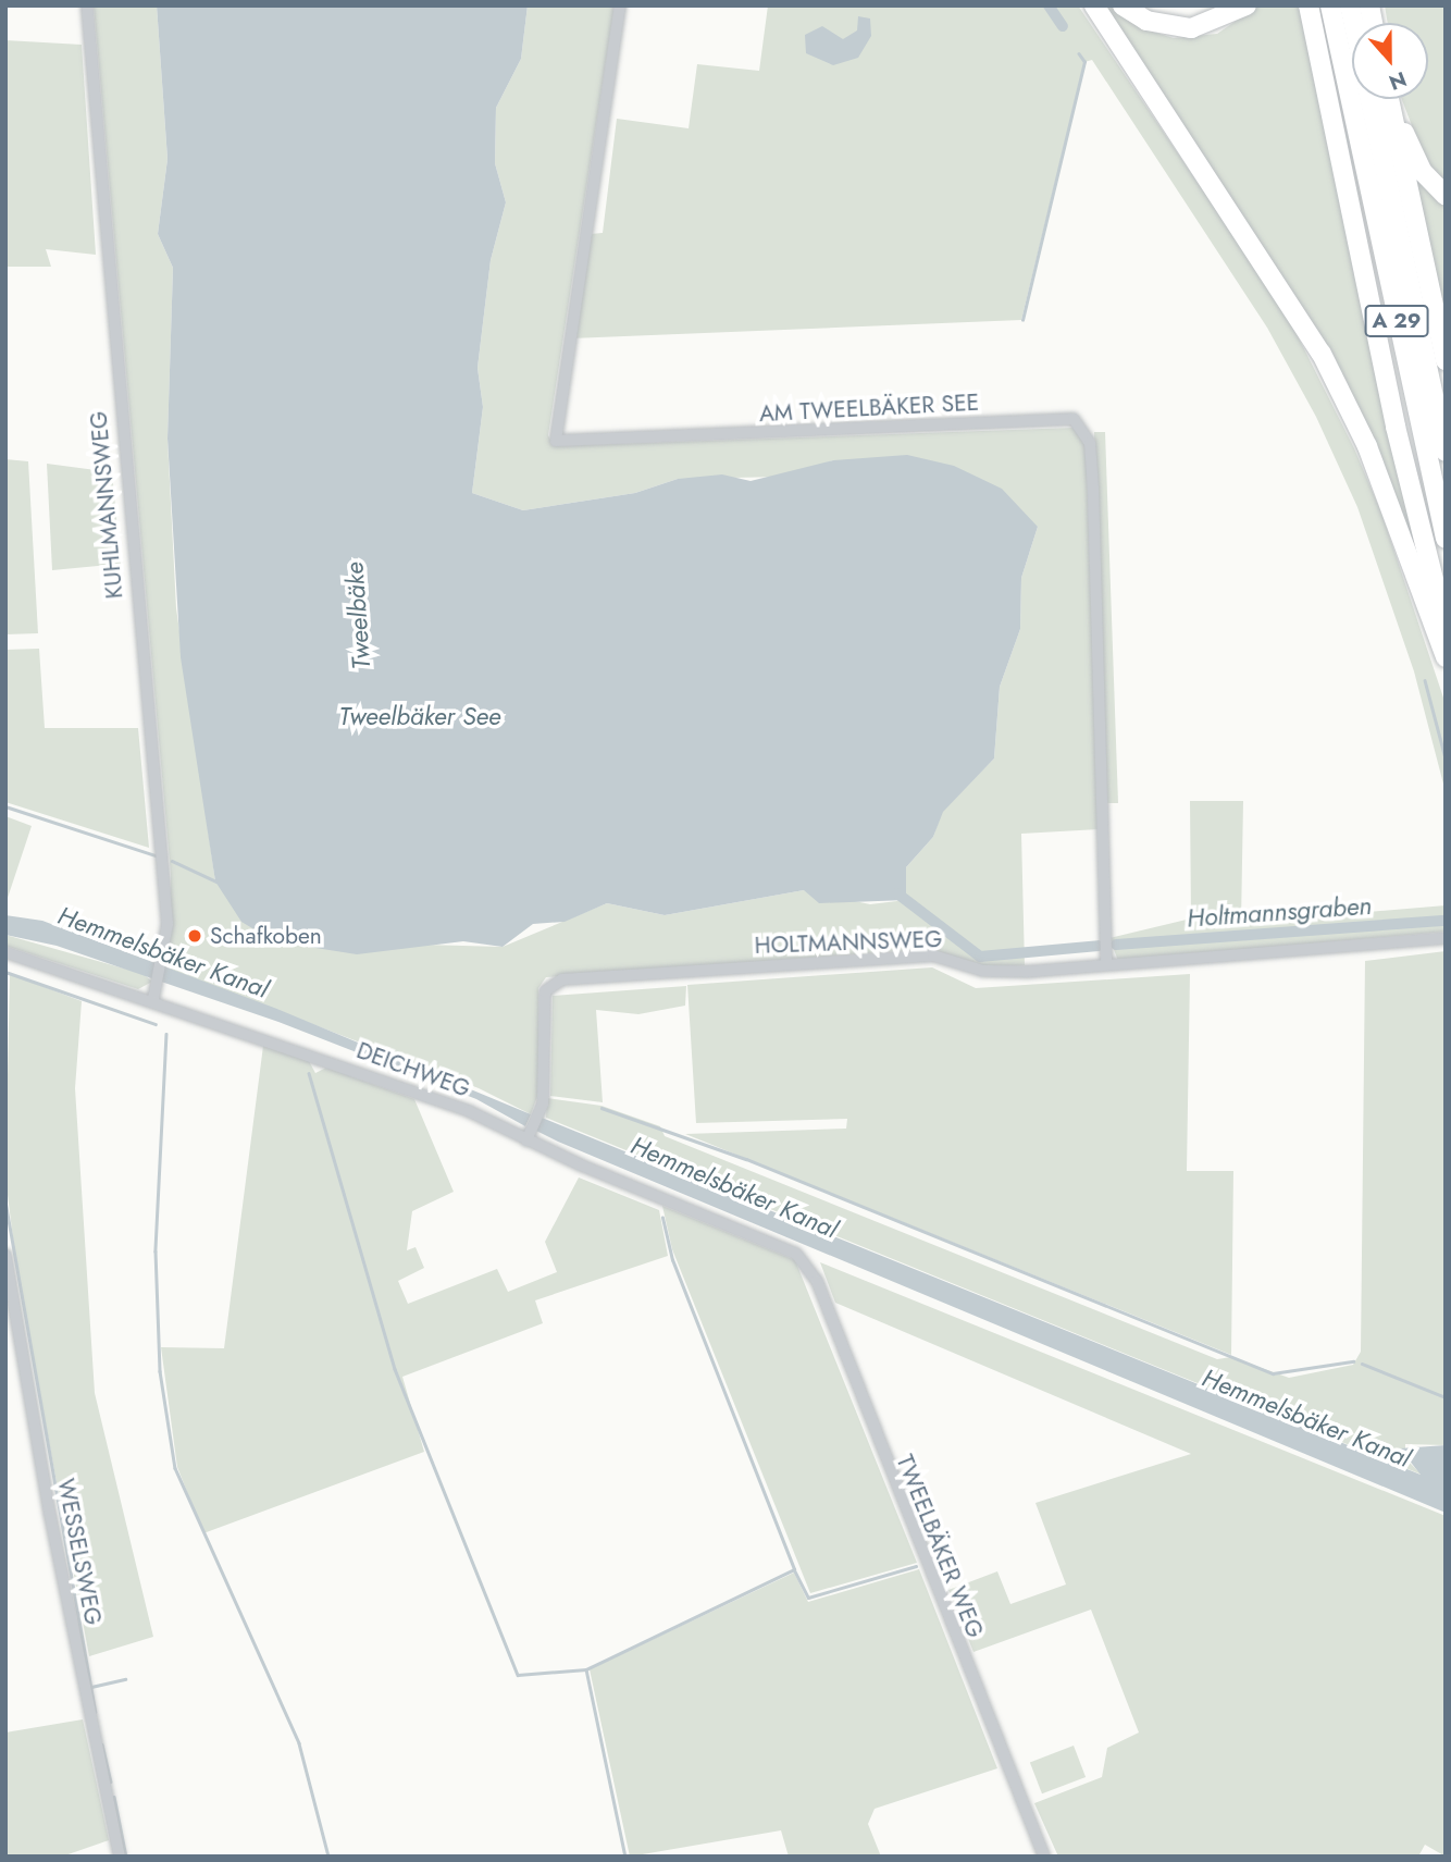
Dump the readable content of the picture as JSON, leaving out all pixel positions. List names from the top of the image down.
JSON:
{
  "streets": {
    "highway": ["A 29"],
    "street": [
      "AM TWEELBÄKER SEE",
      "KUHLMANNSWEG",
      "HOLTMANNSWEG",
      "DEICHWEG",
      "TWEELBÄKER WEG",
      "WESSELSWEG"
    ]
  },
  "crossings": [
    ["AM TWEELBÄKER SEE", "HOLTMANNSWEG"],
    ["KUHLMANNSWEG", "DEICHWEG"],
    ["HOLTMANNSWEG", "DEICHWEG"],
    ["DEICHWEG", "TWEELBÄKER WEG"]
  ],
  "water": [
    "Tweelbäke",
    "Tweelbäker See",
    "Holtmannsgraben",
    "Hemmelsbäker Kanal"
  ],
  "places": ["Schafkoben"],
  "north": "bottom"
}
